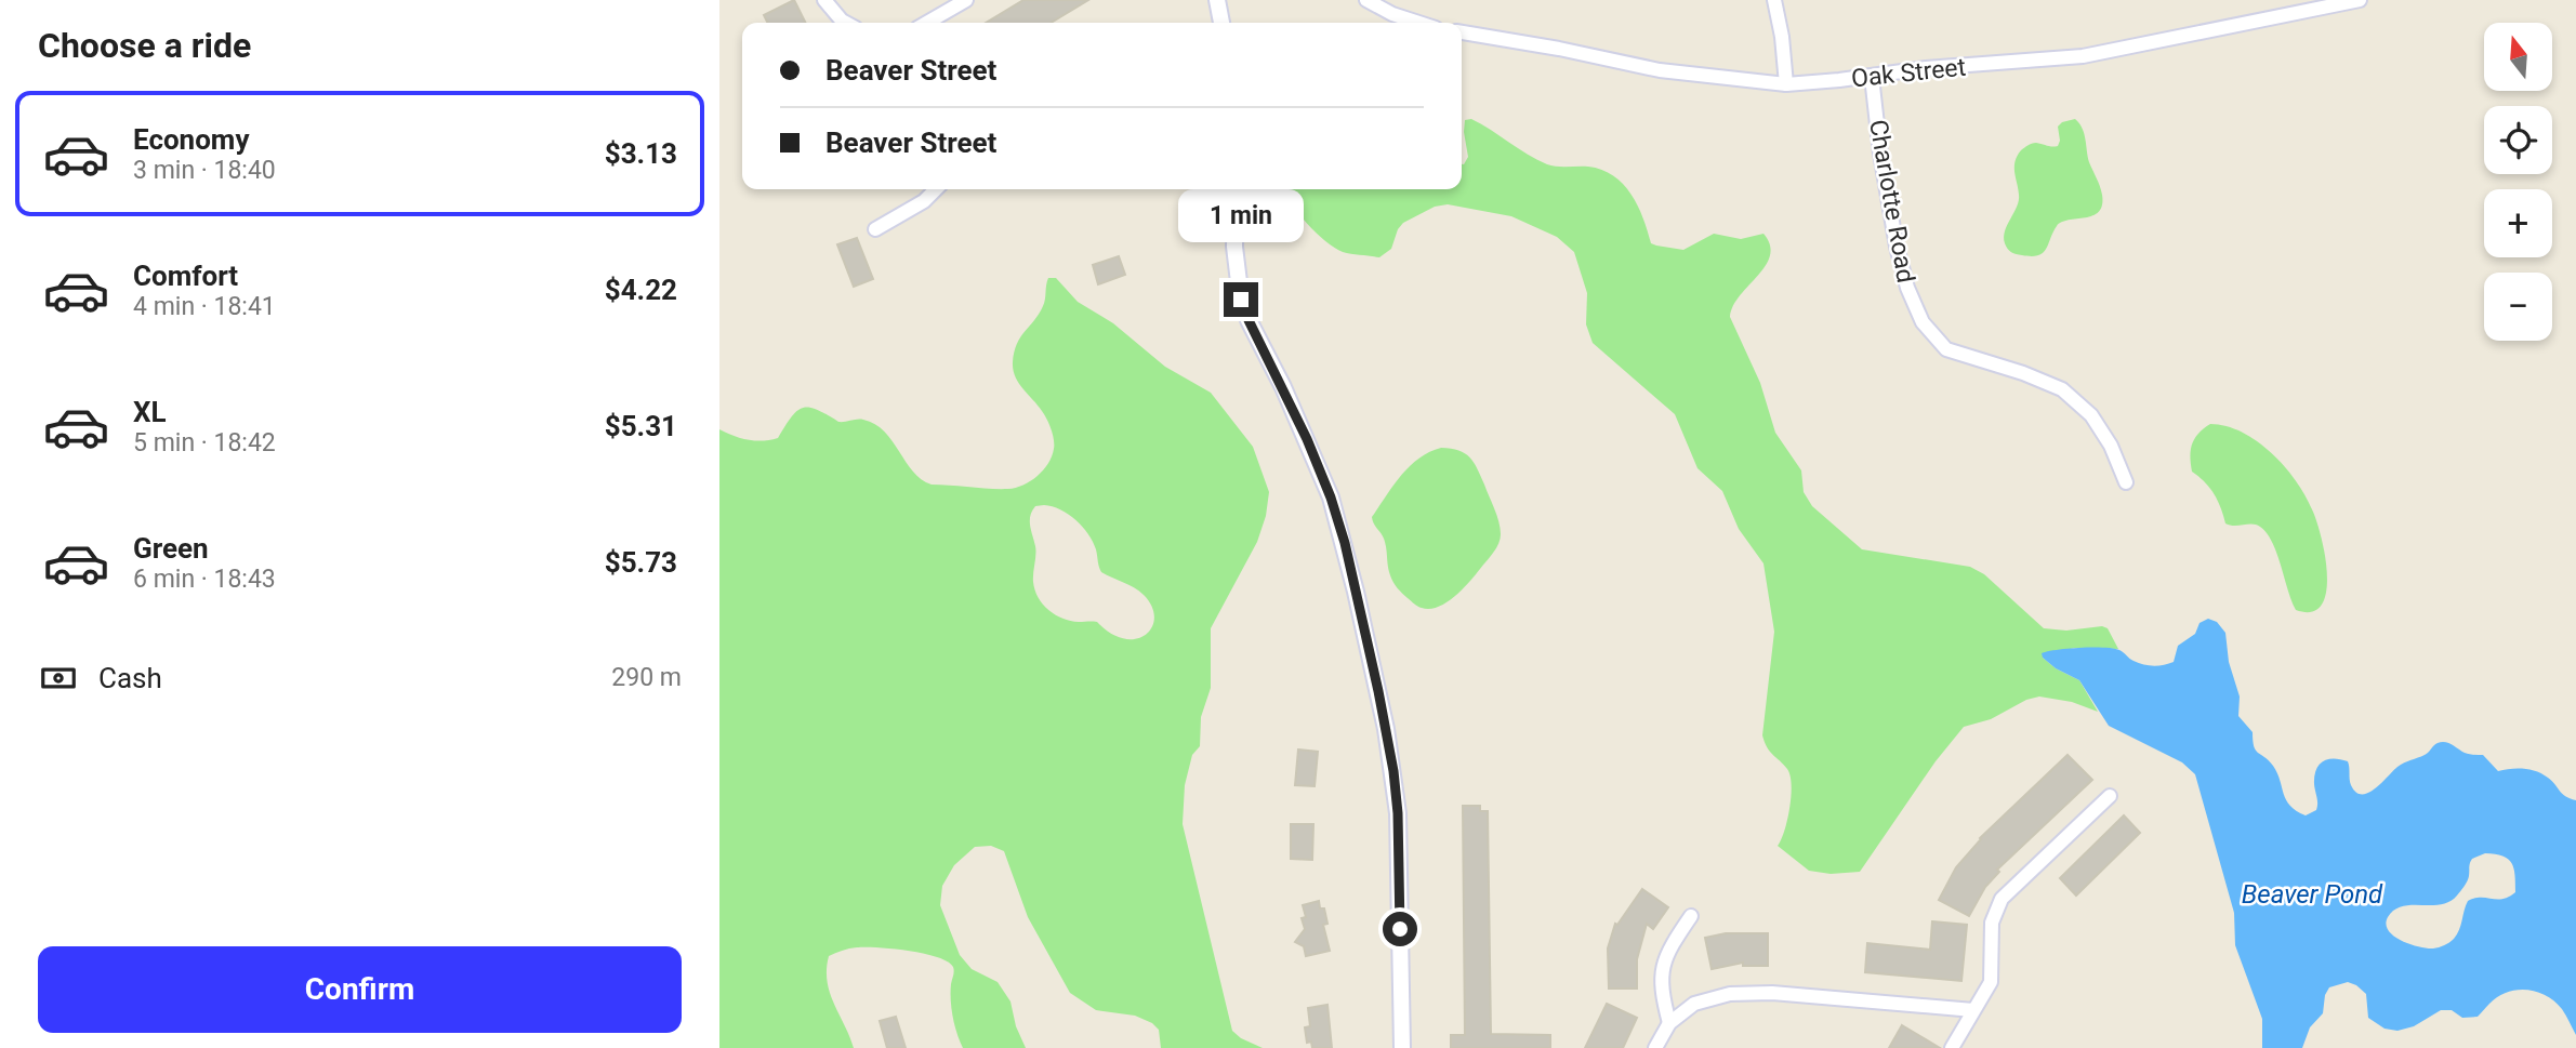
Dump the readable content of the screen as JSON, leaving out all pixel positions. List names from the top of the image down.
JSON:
{
  "streets": {
    "street": ["Oak Street", "Charlotte Road"]
  },
  "crossings": [
    ["Oak Street", "Charlotte Road"]
  ],
  "water": ["Beaver Pond"],
  "north": "top",
  "page": {
    "heading": "Choose a ride",
    "map_buttons": ["+", "−"],
    "banner": ["Beaver Street", "Beaver Street"],
    "list": [
      {
        "name": "Economy",
        "note": "3 min · 18:40",
        "value": "$3.13"
      },
      {
        "name": "Comfort",
        "note": "4 min · 18:41",
        "value": "$4.22"
      },
      {
        "name": "XL",
        "note": "5 min · 18:42",
        "value": "$5.31"
      },
      {
        "name": "Green",
        "note": "6 min · 18:43",
        "value": "$5.73"
      }
    ],
    "bubble": "1 min",
    "pay": ["Cash", "290 m"],
    "buttons": "Confirm"
  }
}
